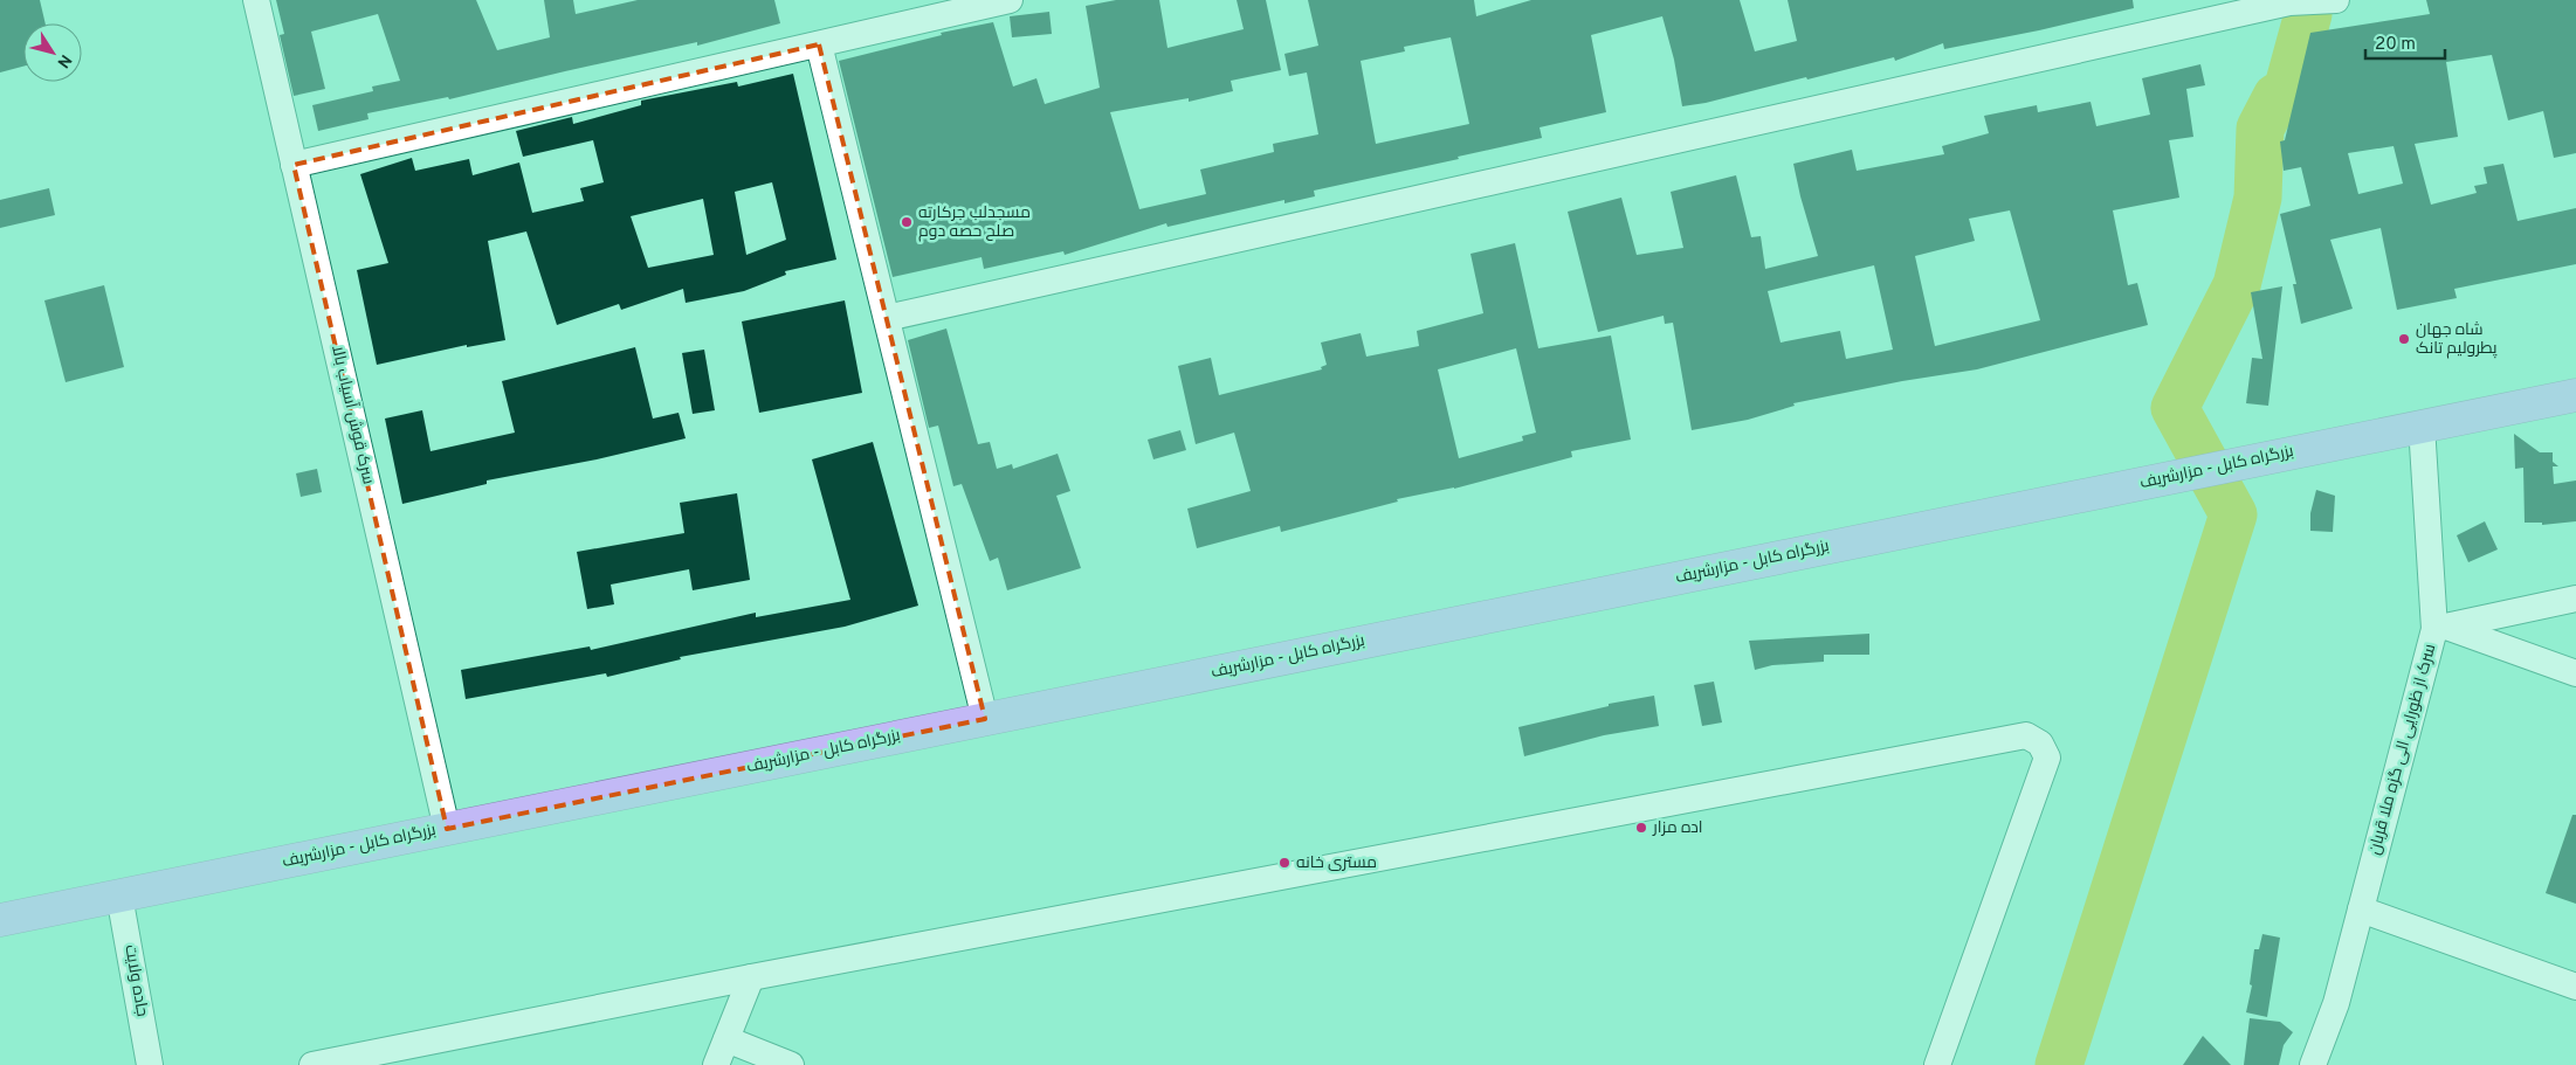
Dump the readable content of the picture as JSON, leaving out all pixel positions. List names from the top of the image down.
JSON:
{
  "streets": {
    "highway": ["بزرگراه کابل - مزارشریف"],
    "street": ["سرک قوش آسیاب بالا", "سرک از ظورایی الی گزه ملا قربان", "جاده ولایت"]
  },
  "crossings": [
    ["سرک قوش آسیاب بالا", "بزرگراه کابل - مزارشریف"],
    ["بزرگراه کابل - مزارشریف", "سرک از ظورایی الی گزه ملا قربان"],
    ["بزرگراه کابل - مزارشریف", "جاده ولایت"]
  ],
  "places": [
    "مسجدلب جرکارته صلح حصه دوم",
    "شاه جهان پطرولیم تانک",
    "اده مزار",
    "مستری خانه"
  ],
  "scale_bar": "20 m",
  "north": "bottom right"
}
